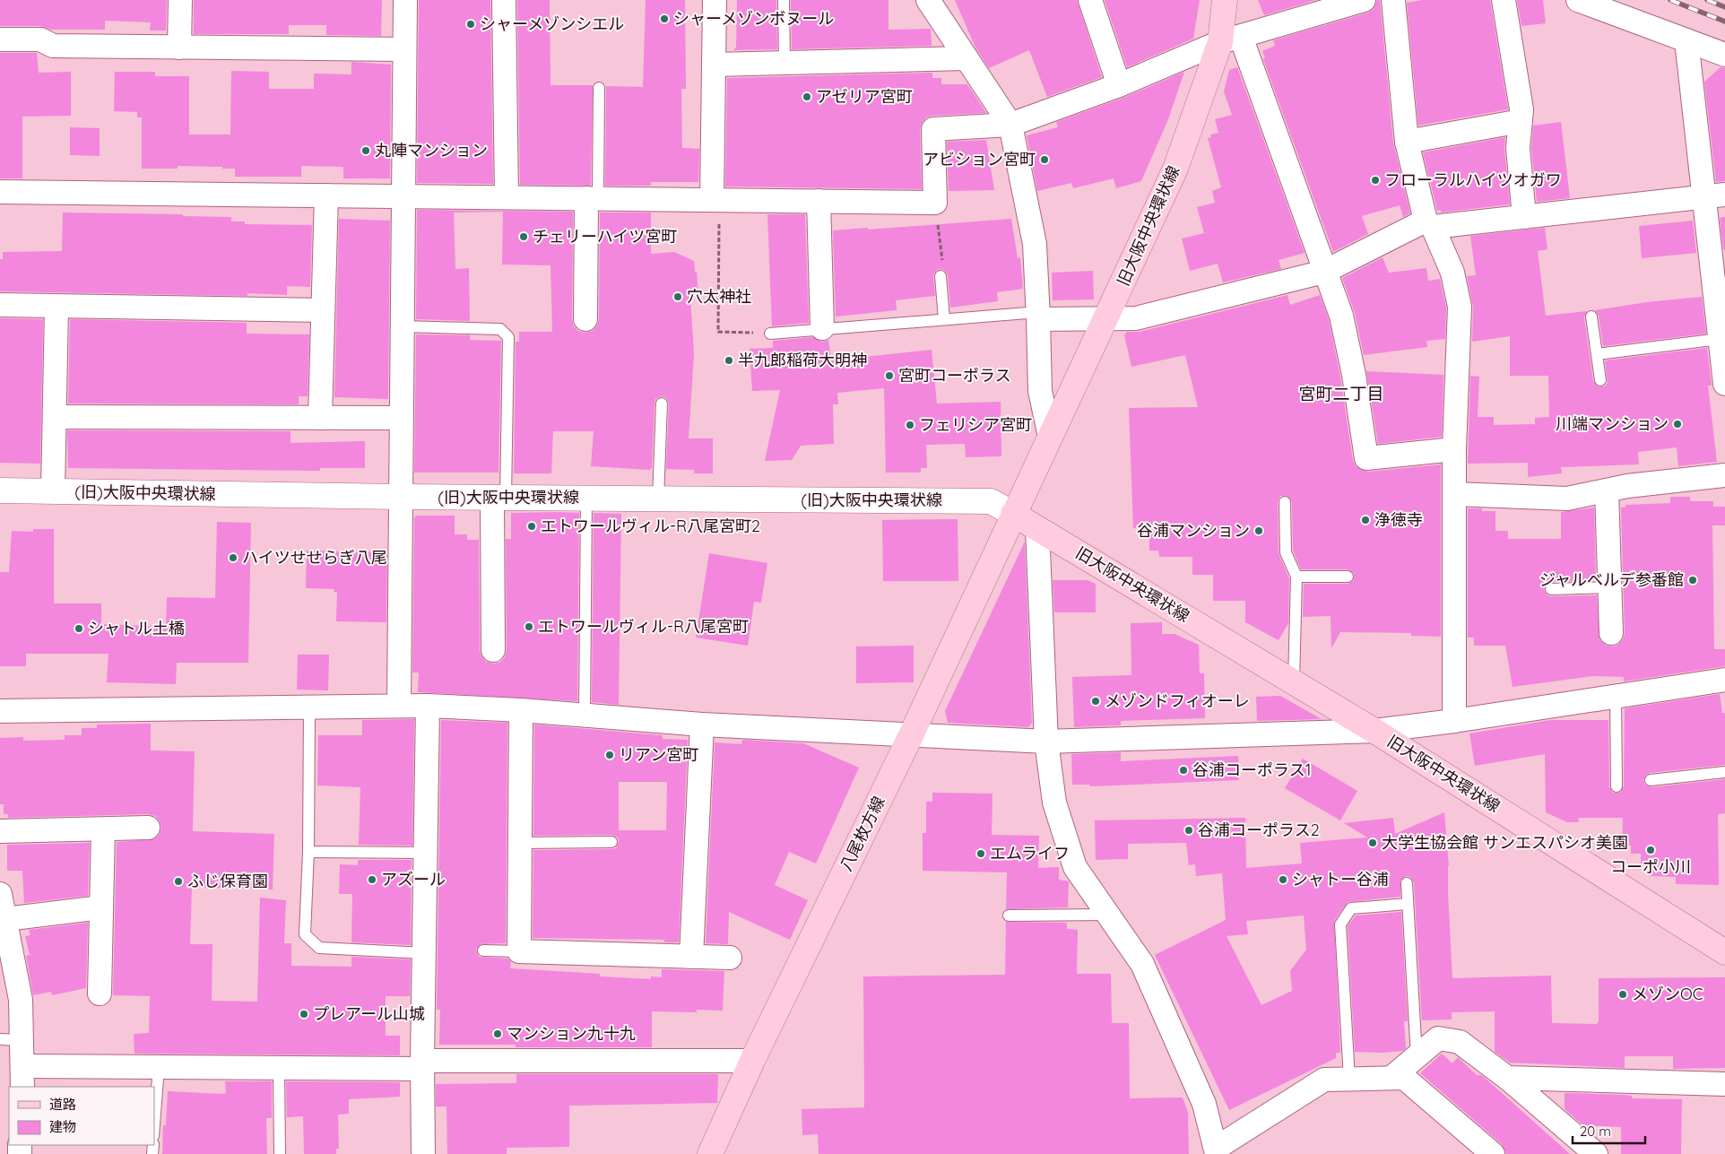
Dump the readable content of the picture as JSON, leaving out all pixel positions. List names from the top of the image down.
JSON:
{
  "streets": {
    "main road": ["旧大阪中央環状線", "八尾枚方線"],
    "street": ["(旧)大阪中央環状線"]
  },
  "crossings": [
    ["旧大阪中央環状線", "(旧)大阪中央環状線"],
    ["旧大阪中央環状線", "八尾枚方線"],
    ["(旧)大阪中央環状線", "八尾枚方線"]
  ],
  "districts": ["宮町二丁目"],
  "places": [
    "シャーメゾンボヌール",
    "シャーメゾンシエル",
    "アゼリア宮町",
    "丸陣マンション",
    "アビション宮町",
    "フローラルハイツオガワ",
    "チェリーハイツ宮町",
    "穴太神社",
    "半九郎稲荷大明神",
    "宮町コーポラス",
    "川端マンション",
    "フェリシア宮町",
    "浄徳寺",
    "エトワールヴィル-R八尾宮町2",
    "谷浦マンション",
    "ハイツせせらぎ八尾",
    "ジャルベルデ参番館",
    "エトワールヴィル-R八尾宮町",
    "シャトル土橋",
    "メゾンドフィオーレ",
    "リアン宮町",
    "谷浦コーポラス1",
    "谷浦コーポラス2",
    "大学生協会館 サンエスパシオ美園",
    "コーポ小川",
    "エムライフ",
    "アズール",
    "シャトー谷浦",
    "ふじ保育園",
    "メゾンOC",
    "プレアール山城",
    "マンション九十九"
  ],
  "legend": ["道路", "建物"],
  "scale_bar": "20 m"
}
